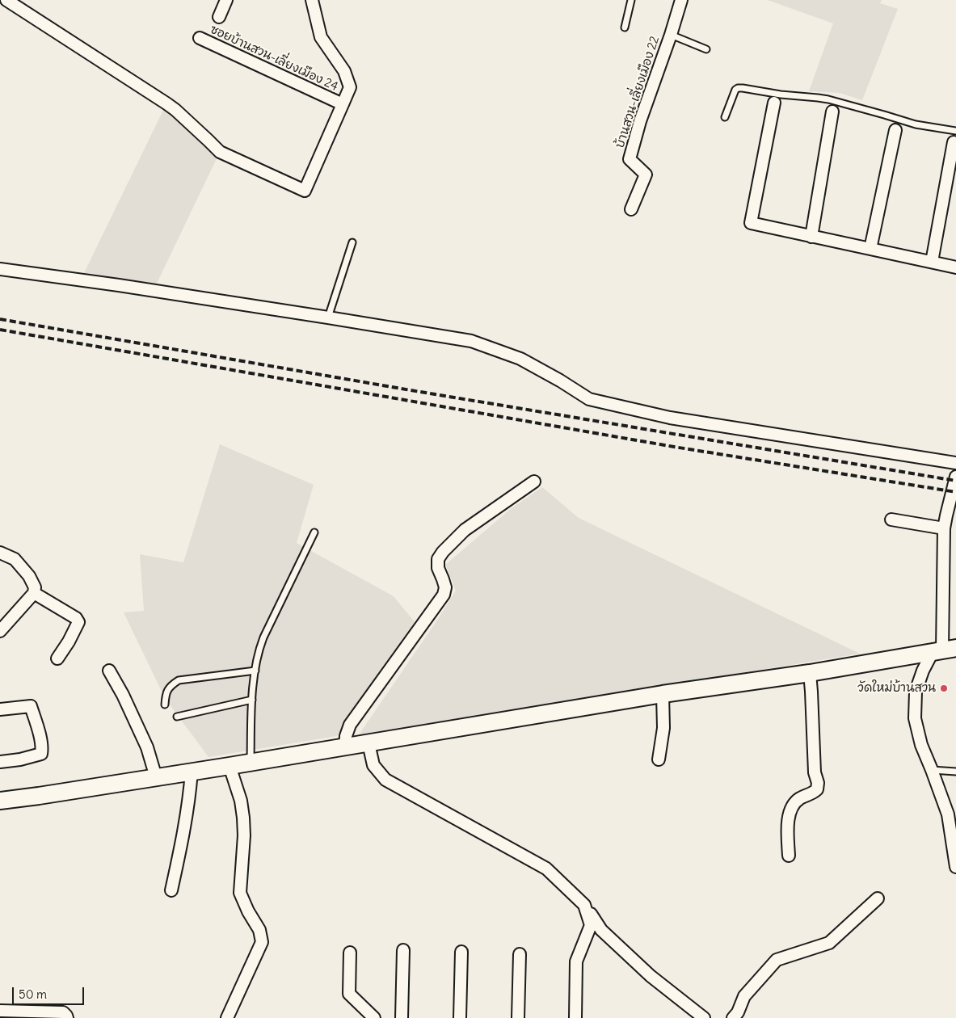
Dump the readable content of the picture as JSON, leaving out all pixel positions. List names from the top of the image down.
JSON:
{
  "streets": {
    "street": ["ซอยบ้านสวน-เลี่ยงเมือง 24", "บ้านสวน-เลี่ยงเมือง 22"]
  },
  "places": ["วัดใหม่บ้านสวน"],
  "scale_bar": "50 m"
}
